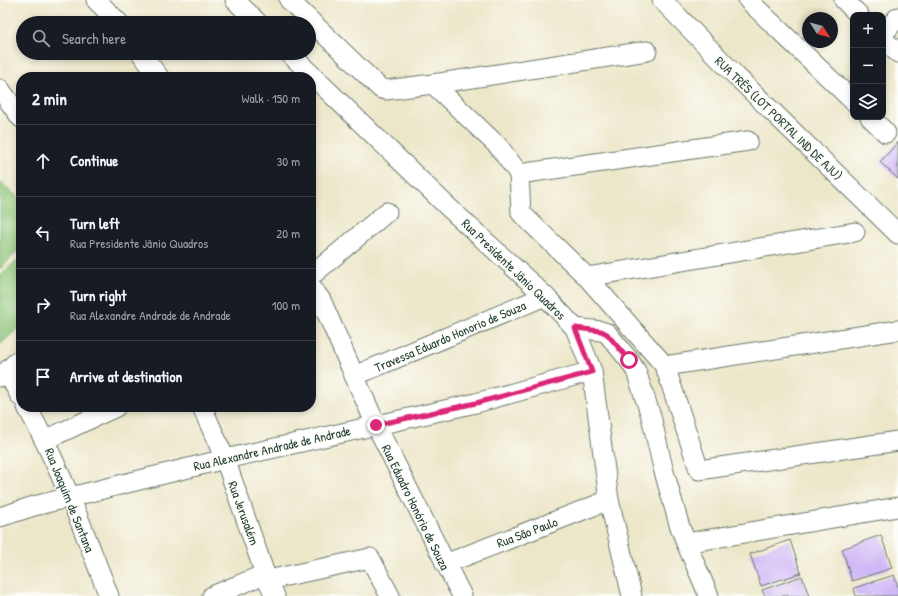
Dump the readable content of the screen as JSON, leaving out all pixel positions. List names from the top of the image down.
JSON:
{
  "streets": {
    "street": [
      "RUA TRÊS (LOT PORTAL IND DE AJU)",
      "Rua Presidente Jânio Quadros",
      "Travessa Eduardo Honorio de Souza",
      "Rua Alexandre Andrade de Andrade",
      "Rua Joaquim de Santana",
      "Rua Eduadro Honório de Souza",
      "Rua Jerusalém",
      "Rua São Paulo"
    ]
  },
  "crossings": [
    ["Rua Presidente Jânio Quadros", "Travessa Eduardo Honorio de Souza"],
    ["Rua Presidente Jânio Quadros", "Rua Alexandre Andrade de Andrade"],
    ["Rua Presidente Jânio Quadros", "Rua São Paulo"],
    ["Travessa Eduardo Honorio de Souza", "Rua Eduadro Honório de Souza"],
    ["Rua Alexandre Andrade de Andrade", "Rua Joaquim de Santana"],
    ["Rua Alexandre Andrade de Andrade", "Rua Eduadro Honório de Souza"],
    ["Rua Alexandre Andrade de Andrade", "Rua Jerusalém"],
    ["Rua Eduadro Honório de Souza", "Rua São Paulo"]
  ],
  "north": "bottom right",
  "page": {
    "map_buttons": ["+", "−"],
    "search": "Search here",
    "heading": ["2 min", "Walk · 150 m"],
    "list": [
      ["Continue", "30 m"],
      ["Turn left", "Rua Presidente Jânio Quadros", "20 m"],
      ["Turn right", "Rua Alexandre Andrade de Andrade", "100 m"],
      "Arrive at destination"
    ]
  }
}
